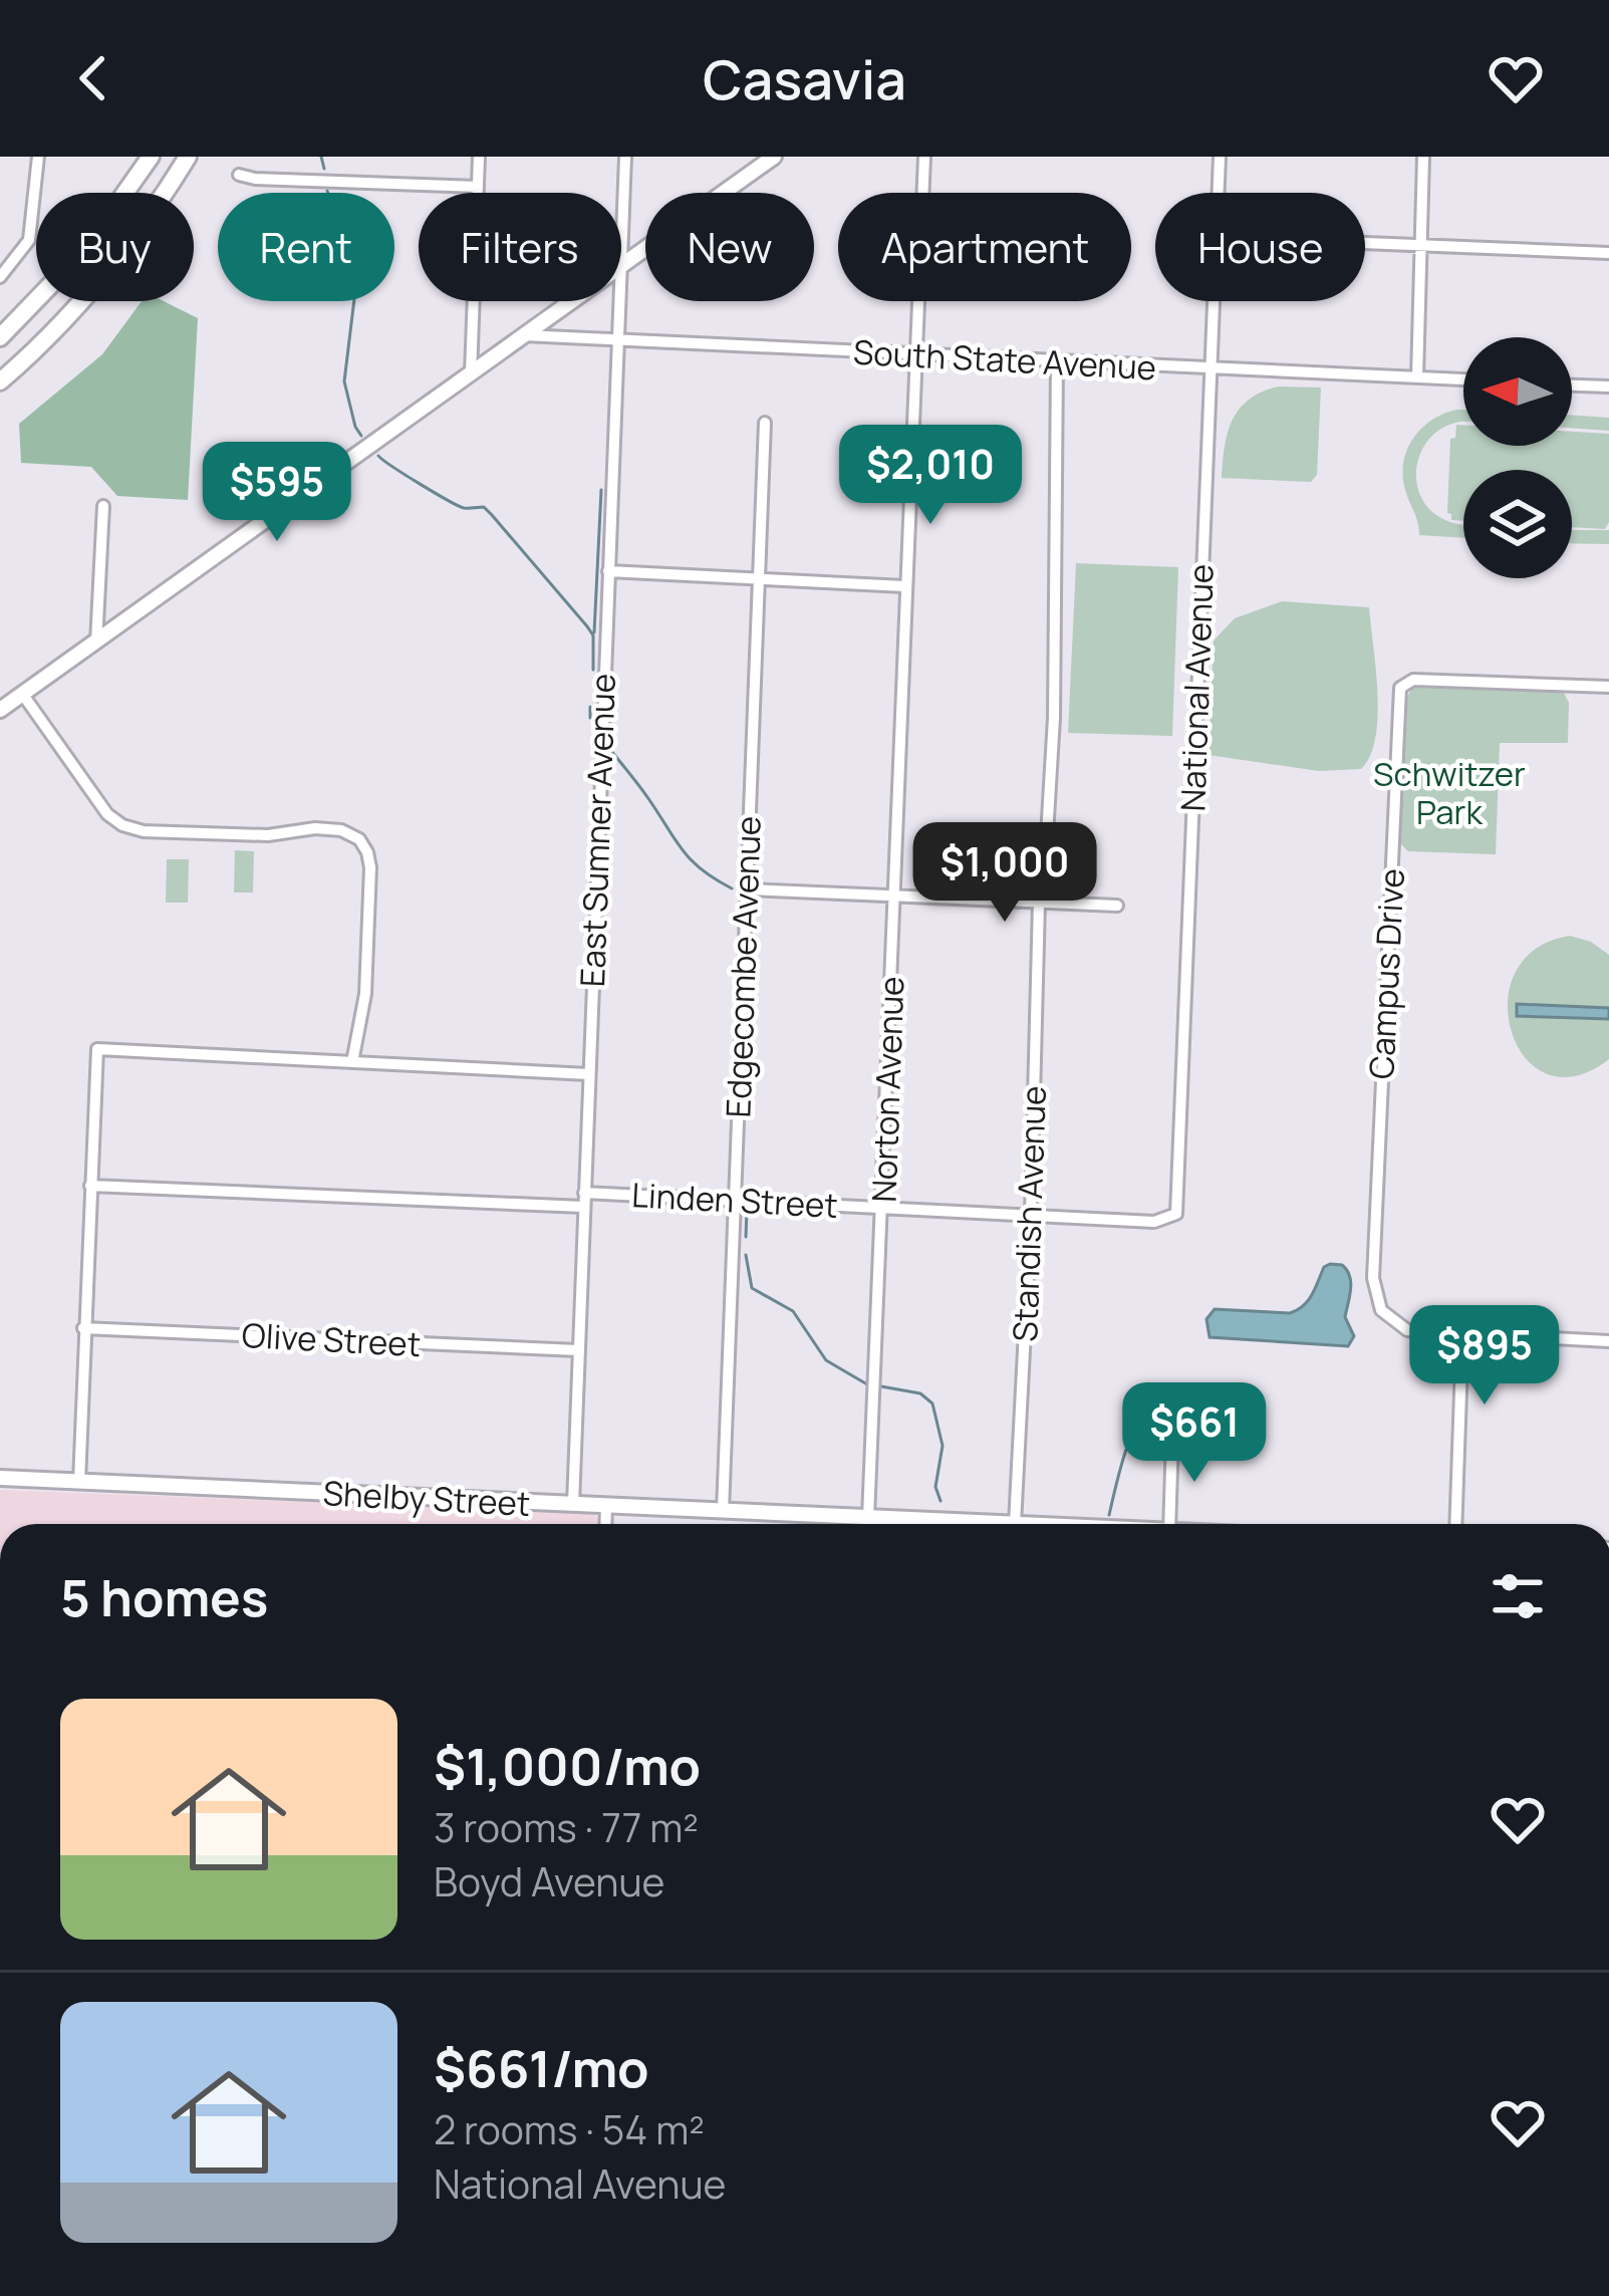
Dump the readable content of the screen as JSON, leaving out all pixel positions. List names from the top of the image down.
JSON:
{
  "streets": {
    "main road": ["Shelby Street"],
    "street": [
      "South State Avenue",
      "National Avenue",
      "East Sumner Avenue",
      "Edgecombe Avenue",
      "Campus Drive",
      "Norton Avenue",
      "Linden Street",
      "Standish Avenue",
      "Olive Street"
    ]
  },
  "crossings": [
    ["South State Avenue", "National Avenue"],
    ["South State Avenue", "East Sumner Avenue"],
    ["South State Avenue", "Norton Avenue"],
    ["South State Avenue", "Standish Avenue"],
    ["National Avenue", "Linden Street"],
    ["East Sumner Avenue", "Linden Street"],
    ["East Sumner Avenue", "Olive Street"],
    ["East Sumner Avenue", "Shelby Street"],
    ["Edgecombe Avenue", "Linden Street"],
    ["Edgecombe Avenue", "Shelby Street"],
    ["Norton Avenue", "Linden Street"],
    ["Norton Avenue", "Shelby Street"],
    ["Linden Street", "Standish Avenue"],
    ["Standish Avenue", "Shelby Street"]
  ],
  "parks": ["Schwitzer Park"],
  "north": "left",
  "page": {
    "header": "Casavia",
    "chip": [
      "Buy",
      "Rent",
      "Filters",
      "New",
      "Apartment",
      "House"
    ],
    "price": [
      "$2,010",
      "$595",
      "$1,000",
      "$895",
      "$661"
    ],
    "heading": "5 homes",
    "list": [
      {
        "name": "$1,000/mo",
        "note": "3 rooms · 77 m² · Boyd Avenue"
      },
      {
        "name": "$661/mo",
        "note": "2 rooms · 54 m² · National Avenue"
      }
    ]
  }
}
